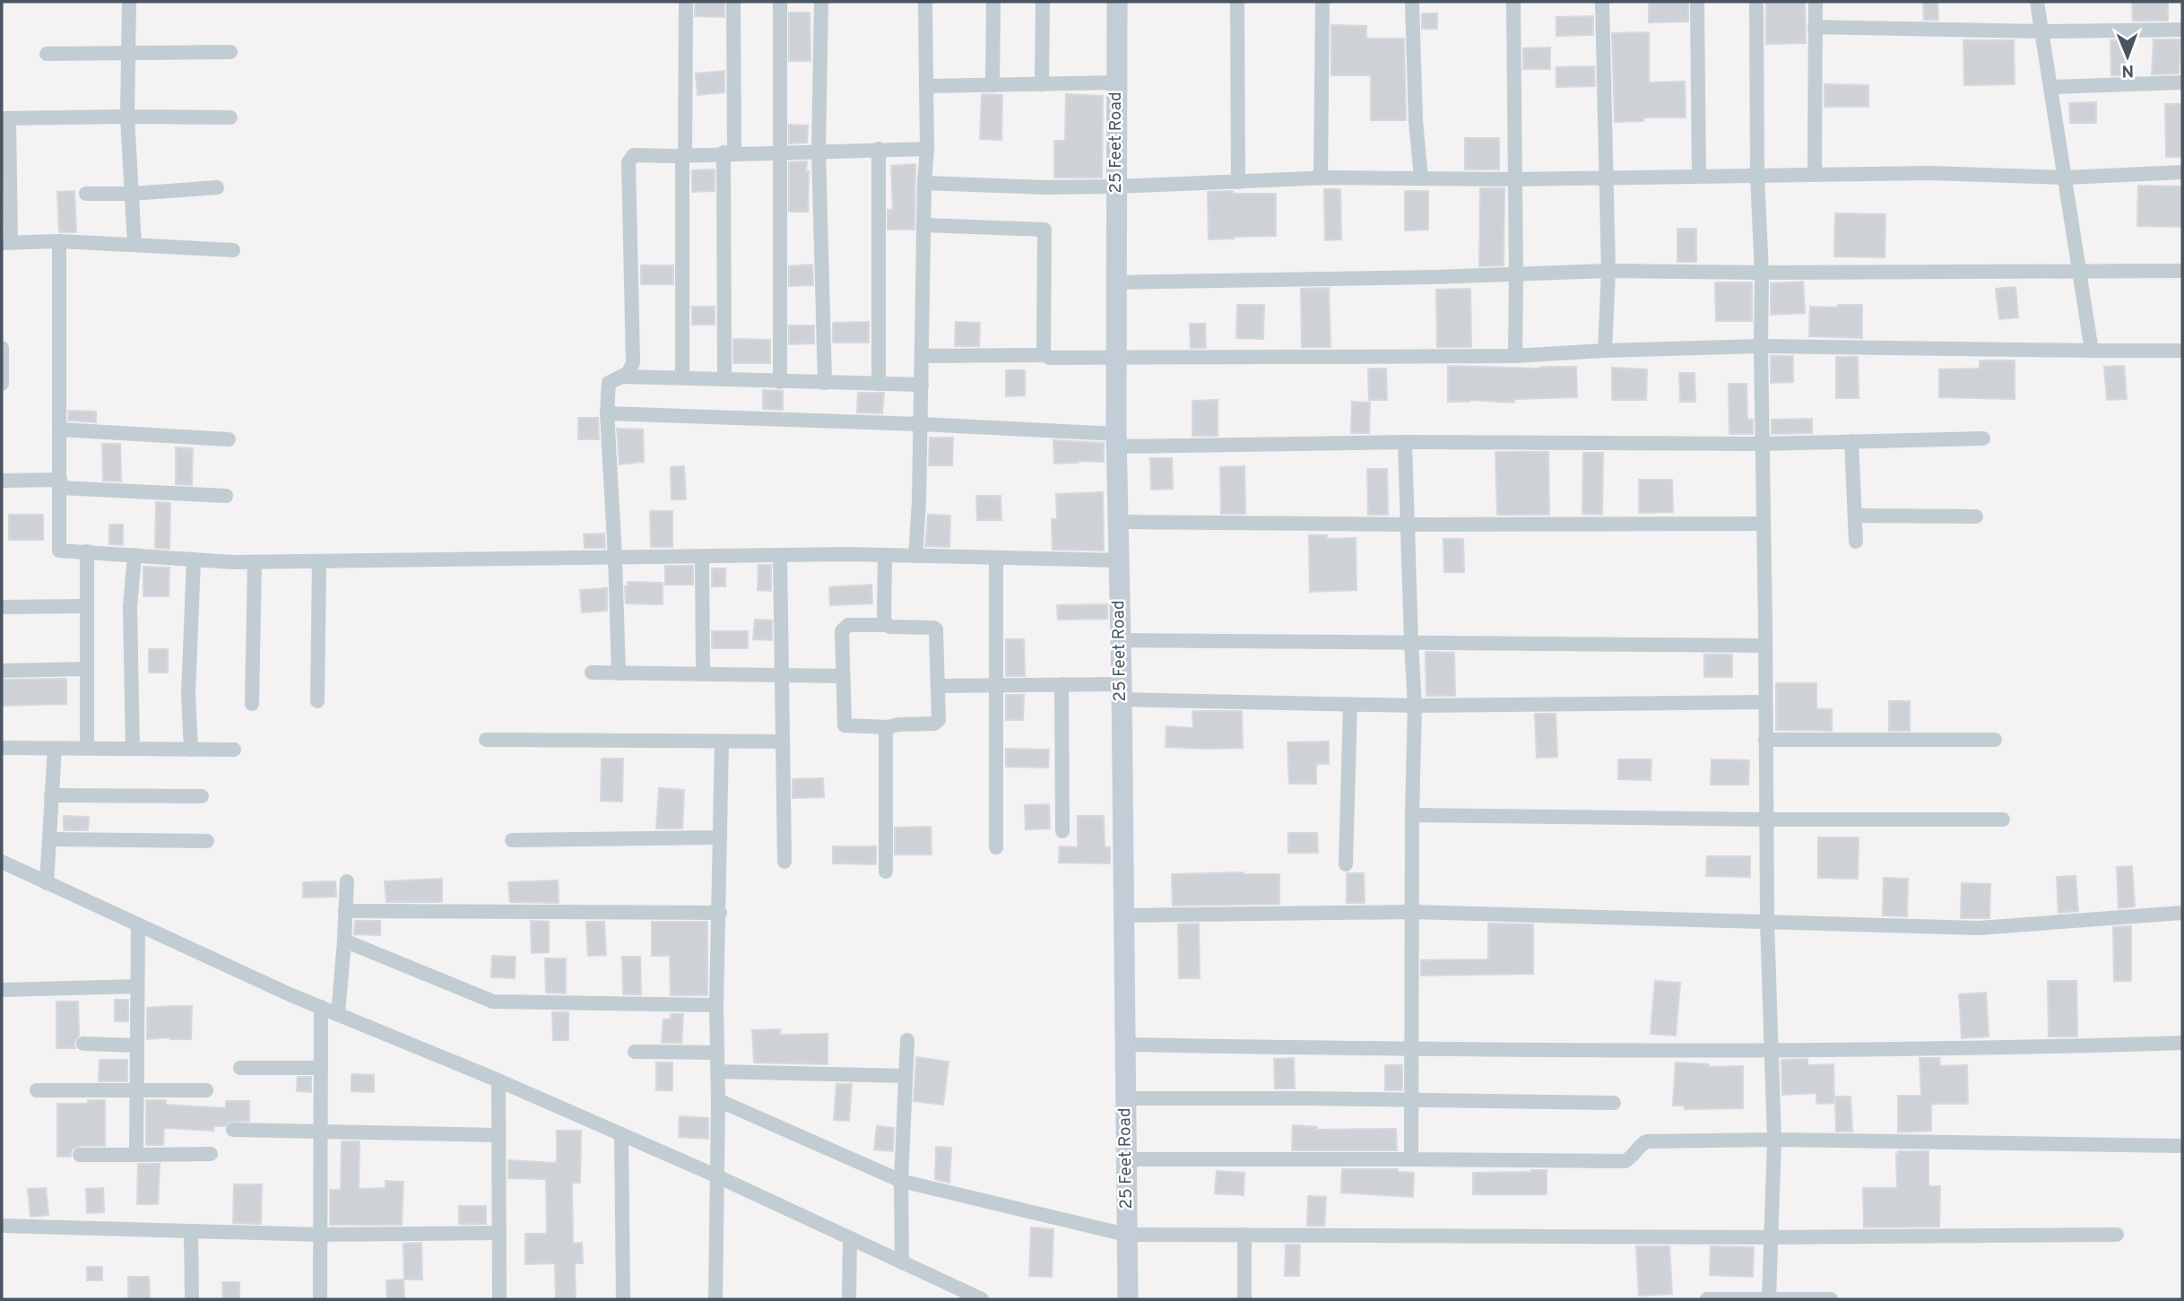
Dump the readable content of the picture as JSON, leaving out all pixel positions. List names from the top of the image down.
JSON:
{
  "streets": {
    "street": ["25 Feet Road"]
  },
  "north": "bottom"
}
